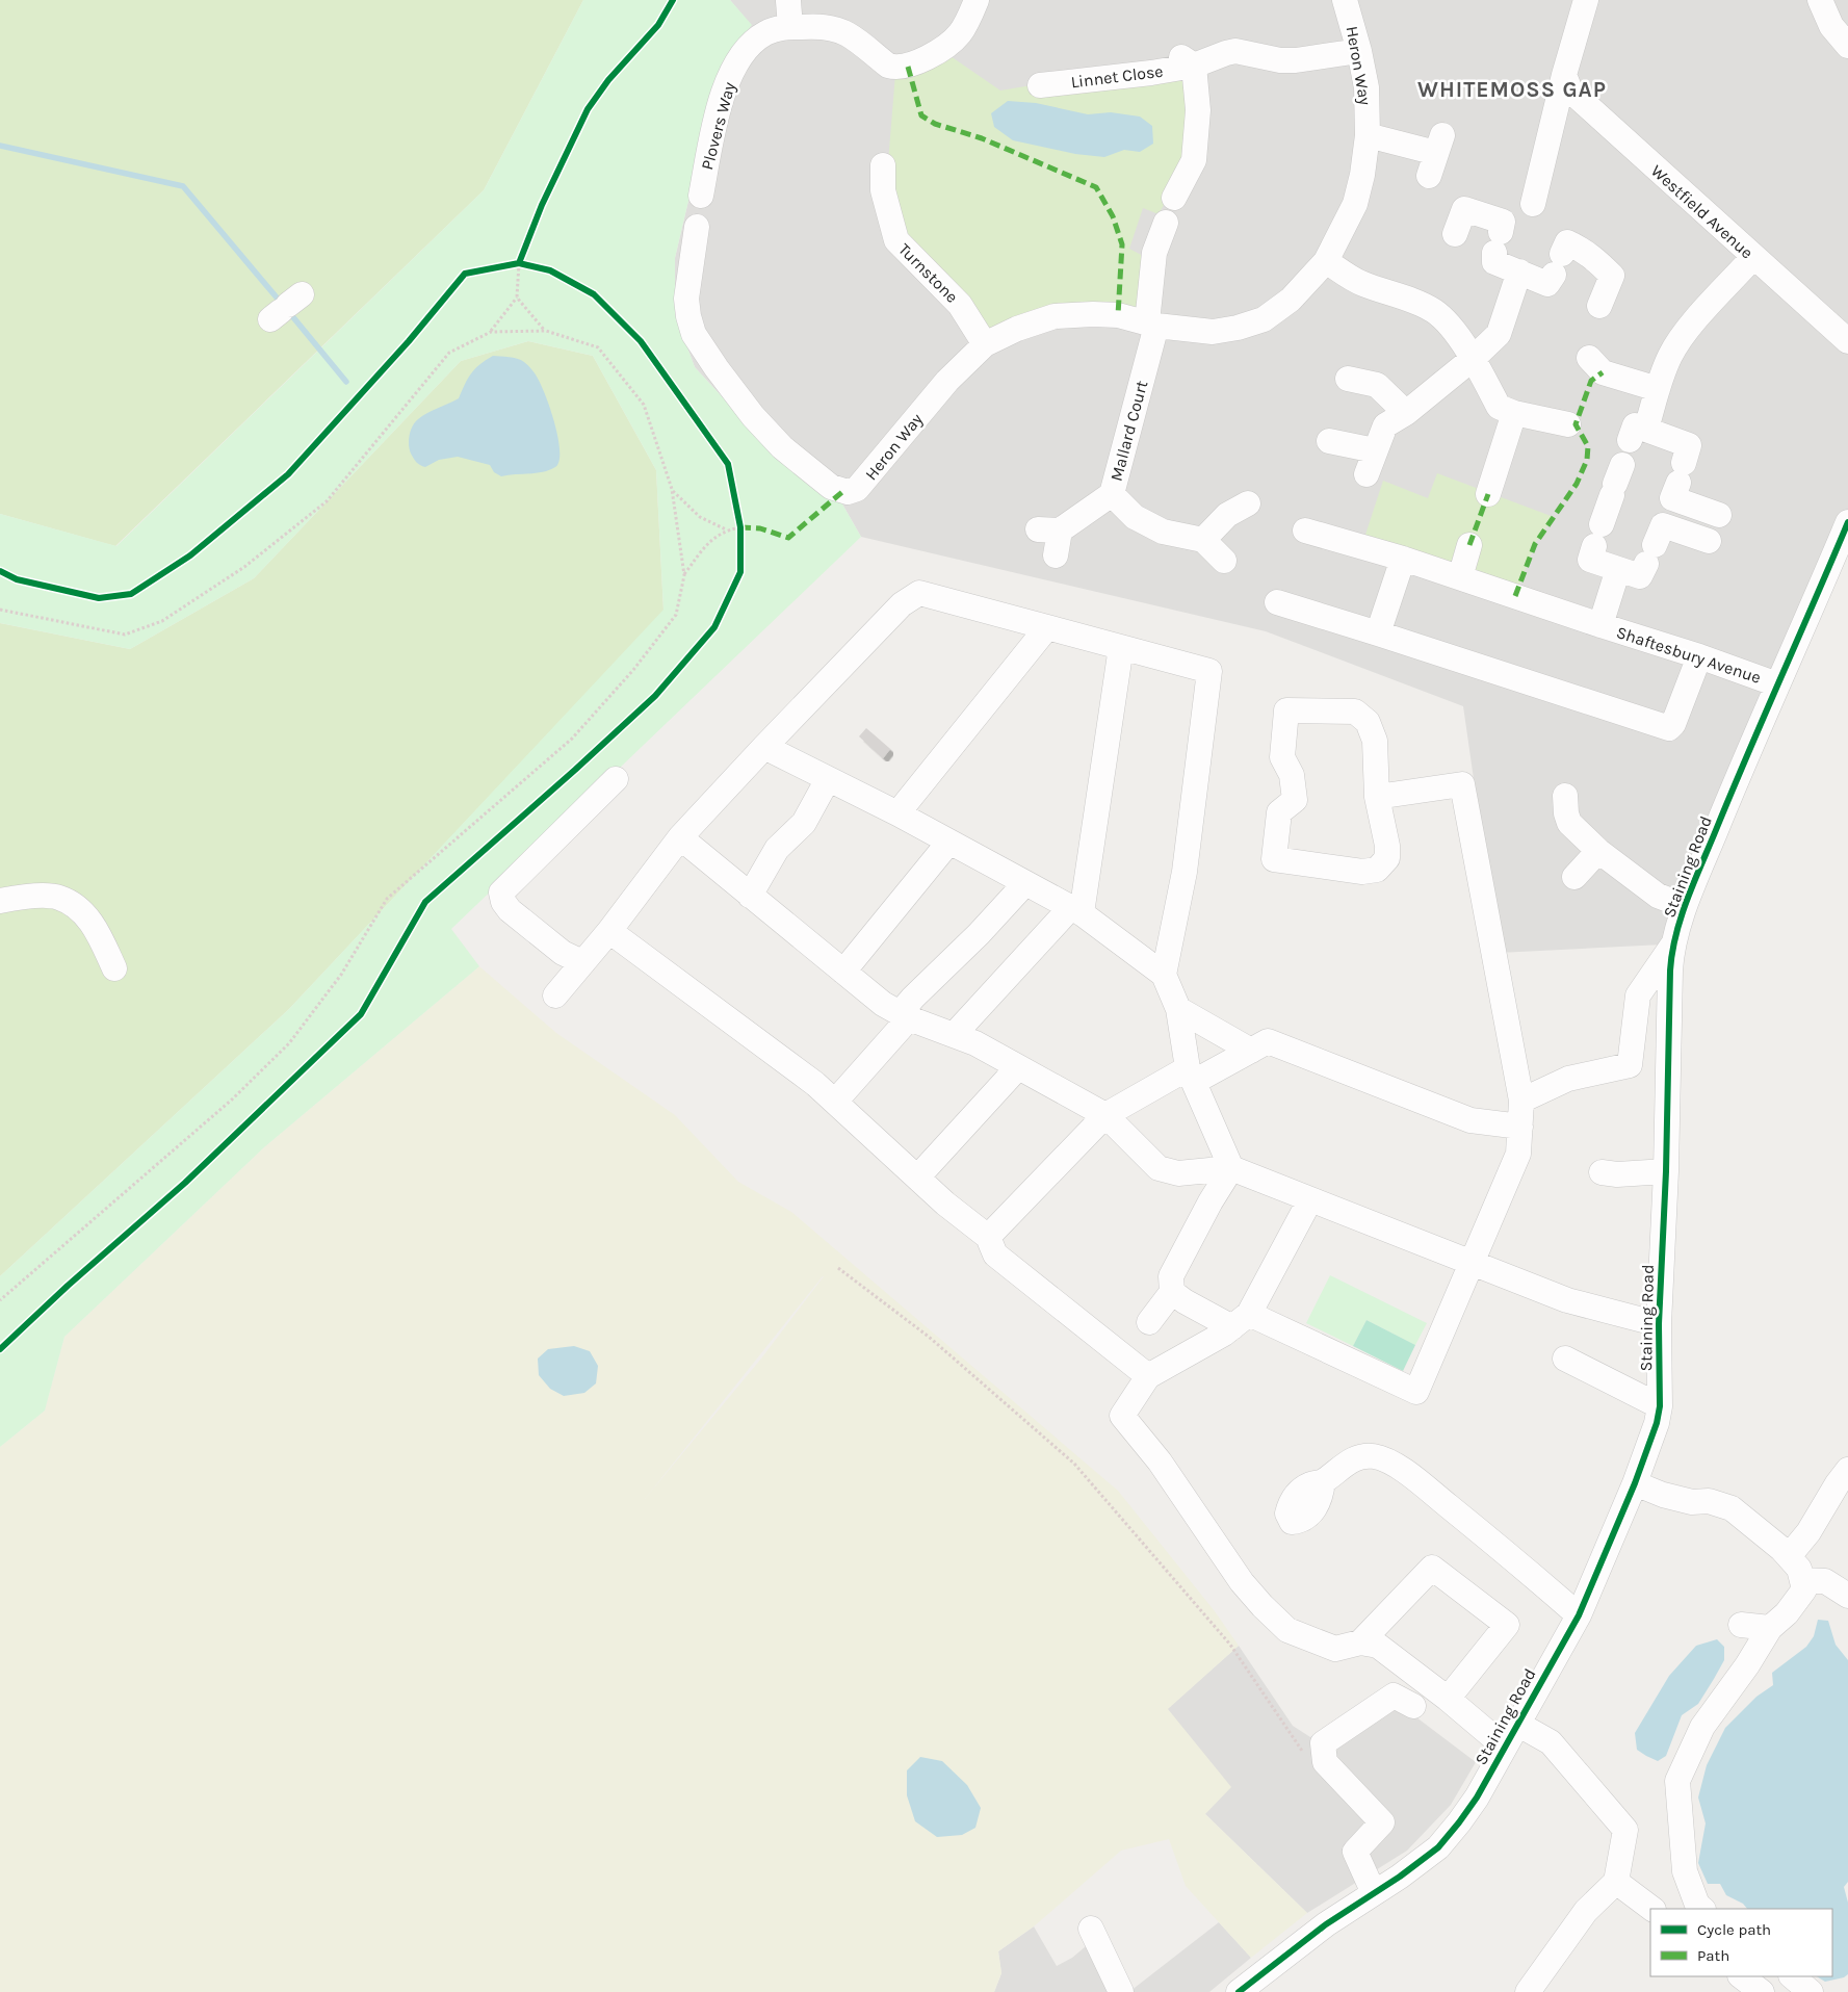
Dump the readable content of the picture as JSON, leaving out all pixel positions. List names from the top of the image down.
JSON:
{
  "streets": {
    "street": [
      "Heron Way",
      "Linnet Close",
      "Plovers Way",
      "Westfield Avenue",
      "Turnstone",
      "Mallard Court",
      "Shaftesbury Avenue",
      "Staining Road"
    ]
  },
  "crossings": [
    ["Heron Way", "Linnet Close"],
    ["Heron Way", "Turnstone"],
    ["Heron Way", "Mallard Court"],
    ["Shaftesbury Avenue", "Staining Road"]
  ],
  "districts": ["WHITEMOSS GAP"],
  "legend": ["Cycle path", "Path"]
}
